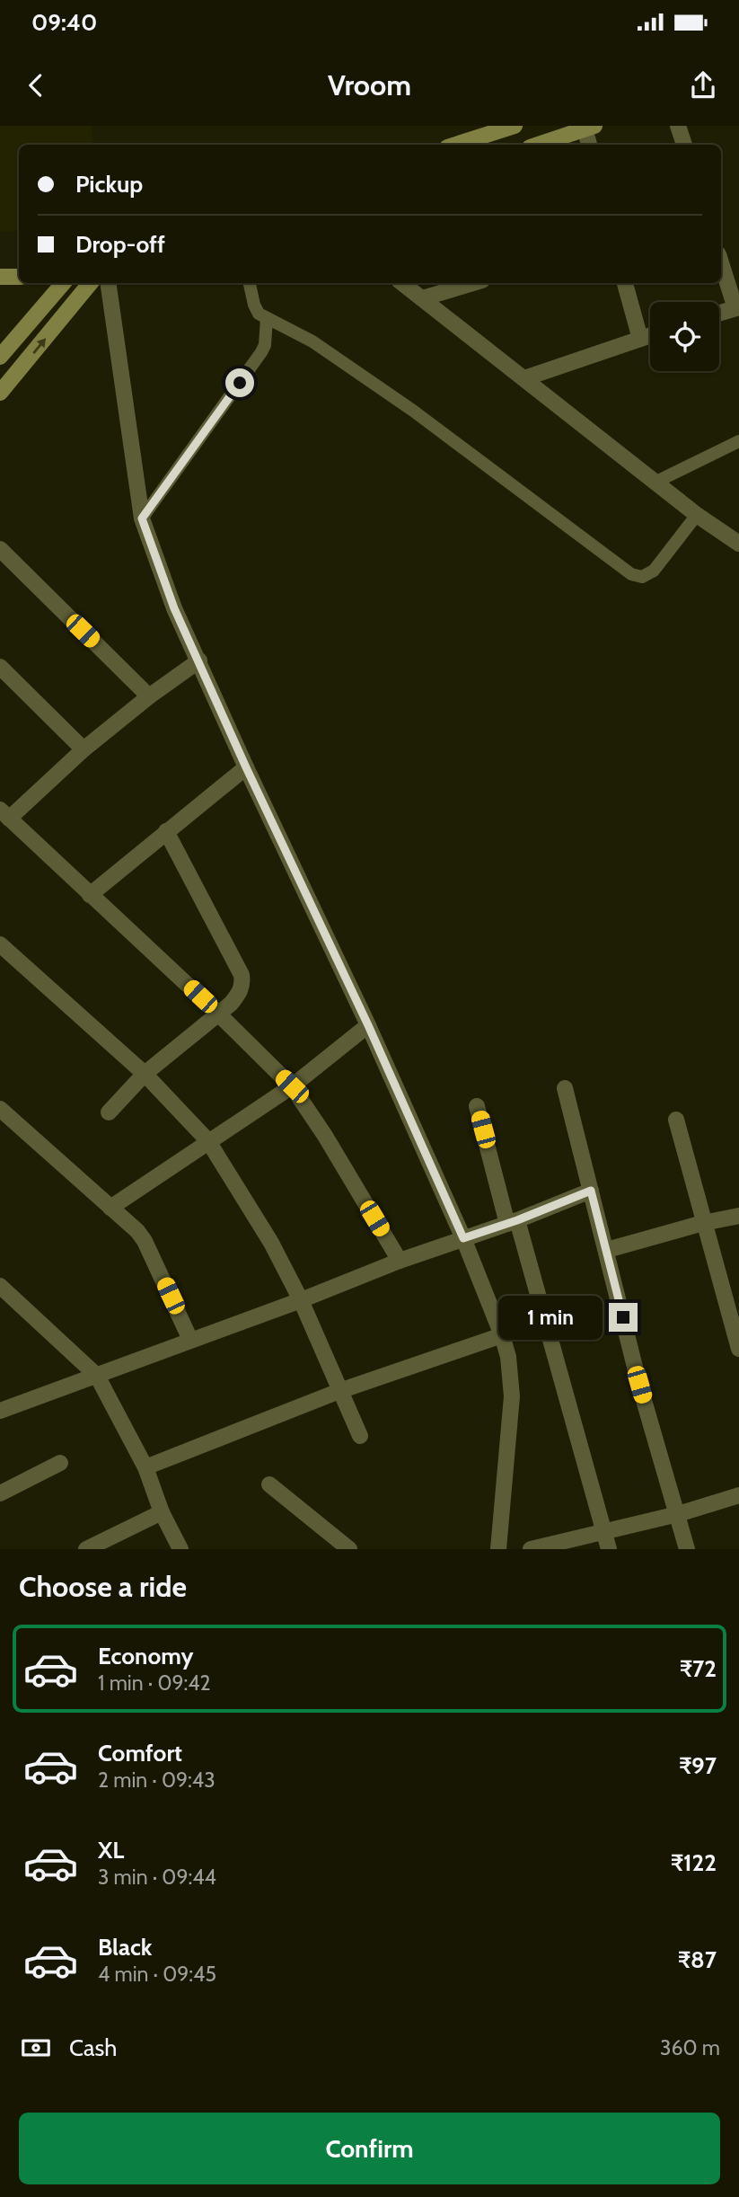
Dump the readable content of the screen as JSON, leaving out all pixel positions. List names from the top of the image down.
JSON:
{
  "page": {
    "status": "09:40",
    "header": "Vroom",
    "banner": ["Pickup", "Drop-off"],
    "bubble": "1 min",
    "heading": "Choose a ride",
    "list": [
      {
        "name": "Economy",
        "note": "1 min · 09:42",
        "value": "₹72"
      },
      {
        "name": "Comfort",
        "note": "2 min · 09:43",
        "value": "₹97"
      },
      {
        "name": "XL",
        "note": "3 min · 09:44",
        "value": "₹122"
      },
      {
        "name": "Black",
        "note": "4 min · 09:45",
        "value": "₹87"
      }
    ],
    "pay": ["Cash", "360 m"],
    "buttons": "Confirm"
  }
}
